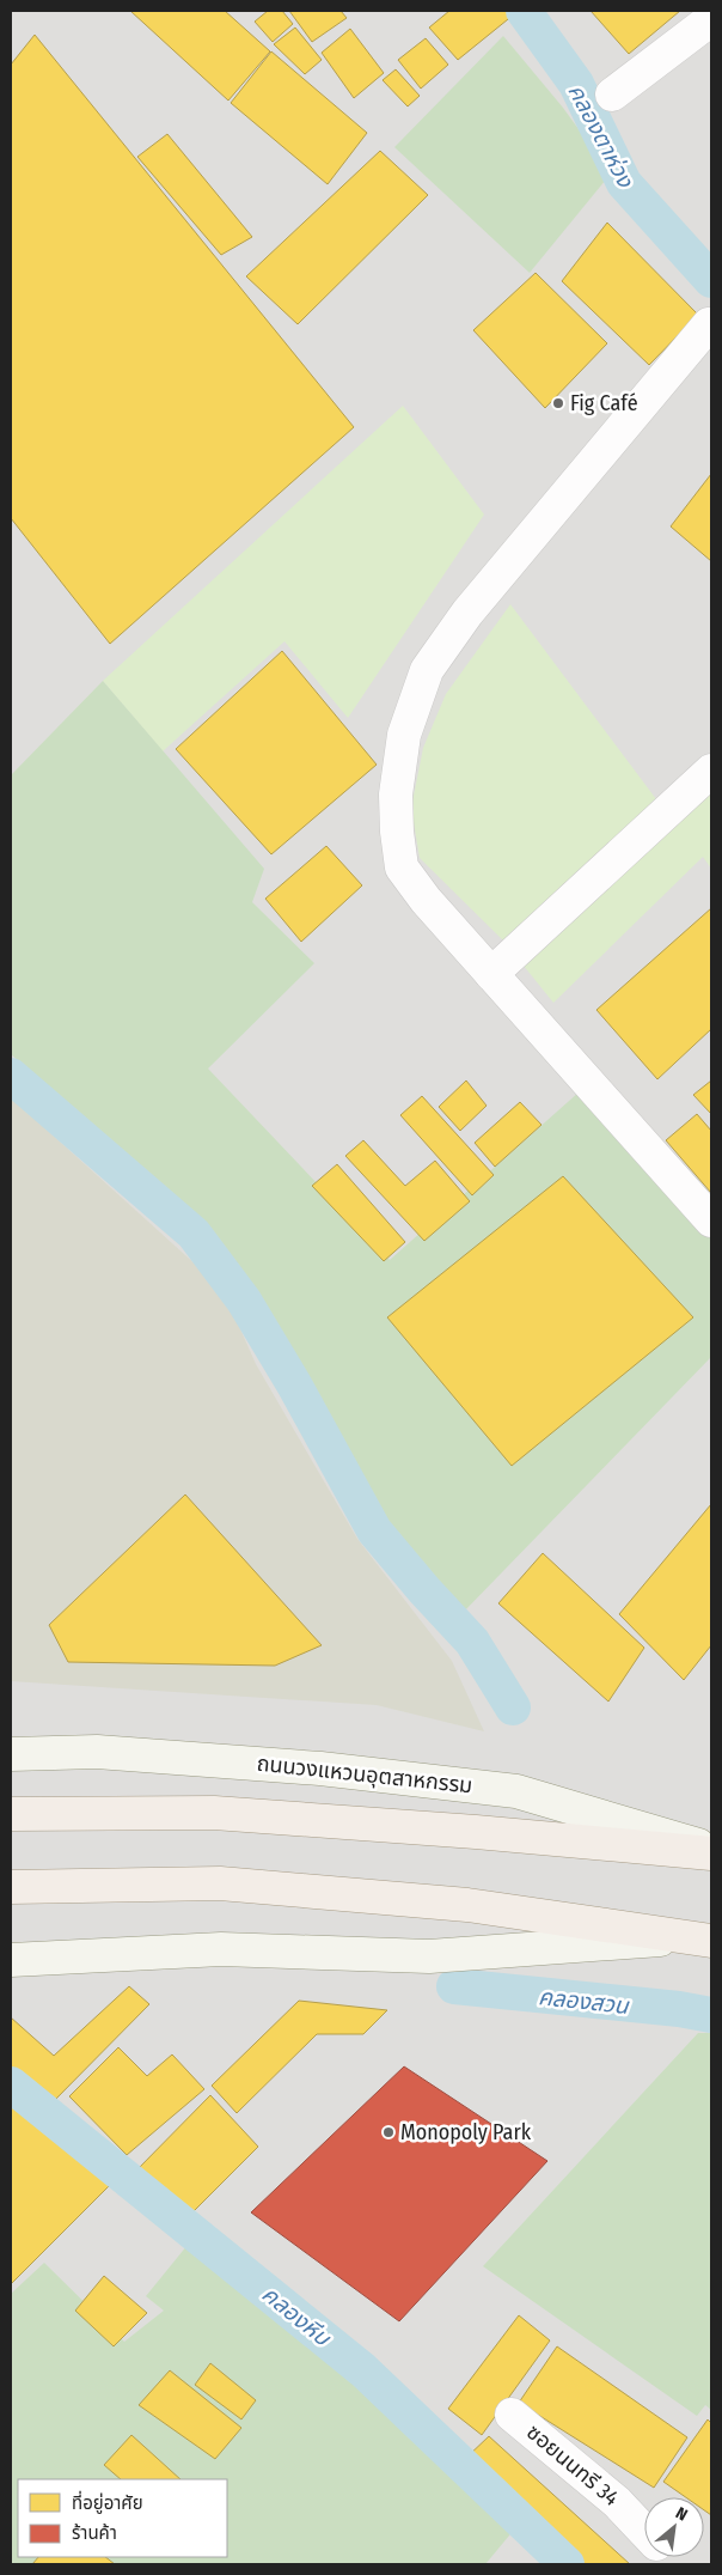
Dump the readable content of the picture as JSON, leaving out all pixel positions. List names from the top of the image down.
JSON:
{
  "streets": {
    "main road": ["ถนนวงแหวนอุตสาหกรรม"],
    "street": ["ซอยนนทรี 34"]
  },
  "water": ["คลองตาห่วง", "คลองสวน", "คลองหีบ"],
  "places": ["Fig Café", "Monopoly Park"],
  "legend": ["ที่อยู่อาศัย", "ร้านค้า"],
  "north": "top right"
}
